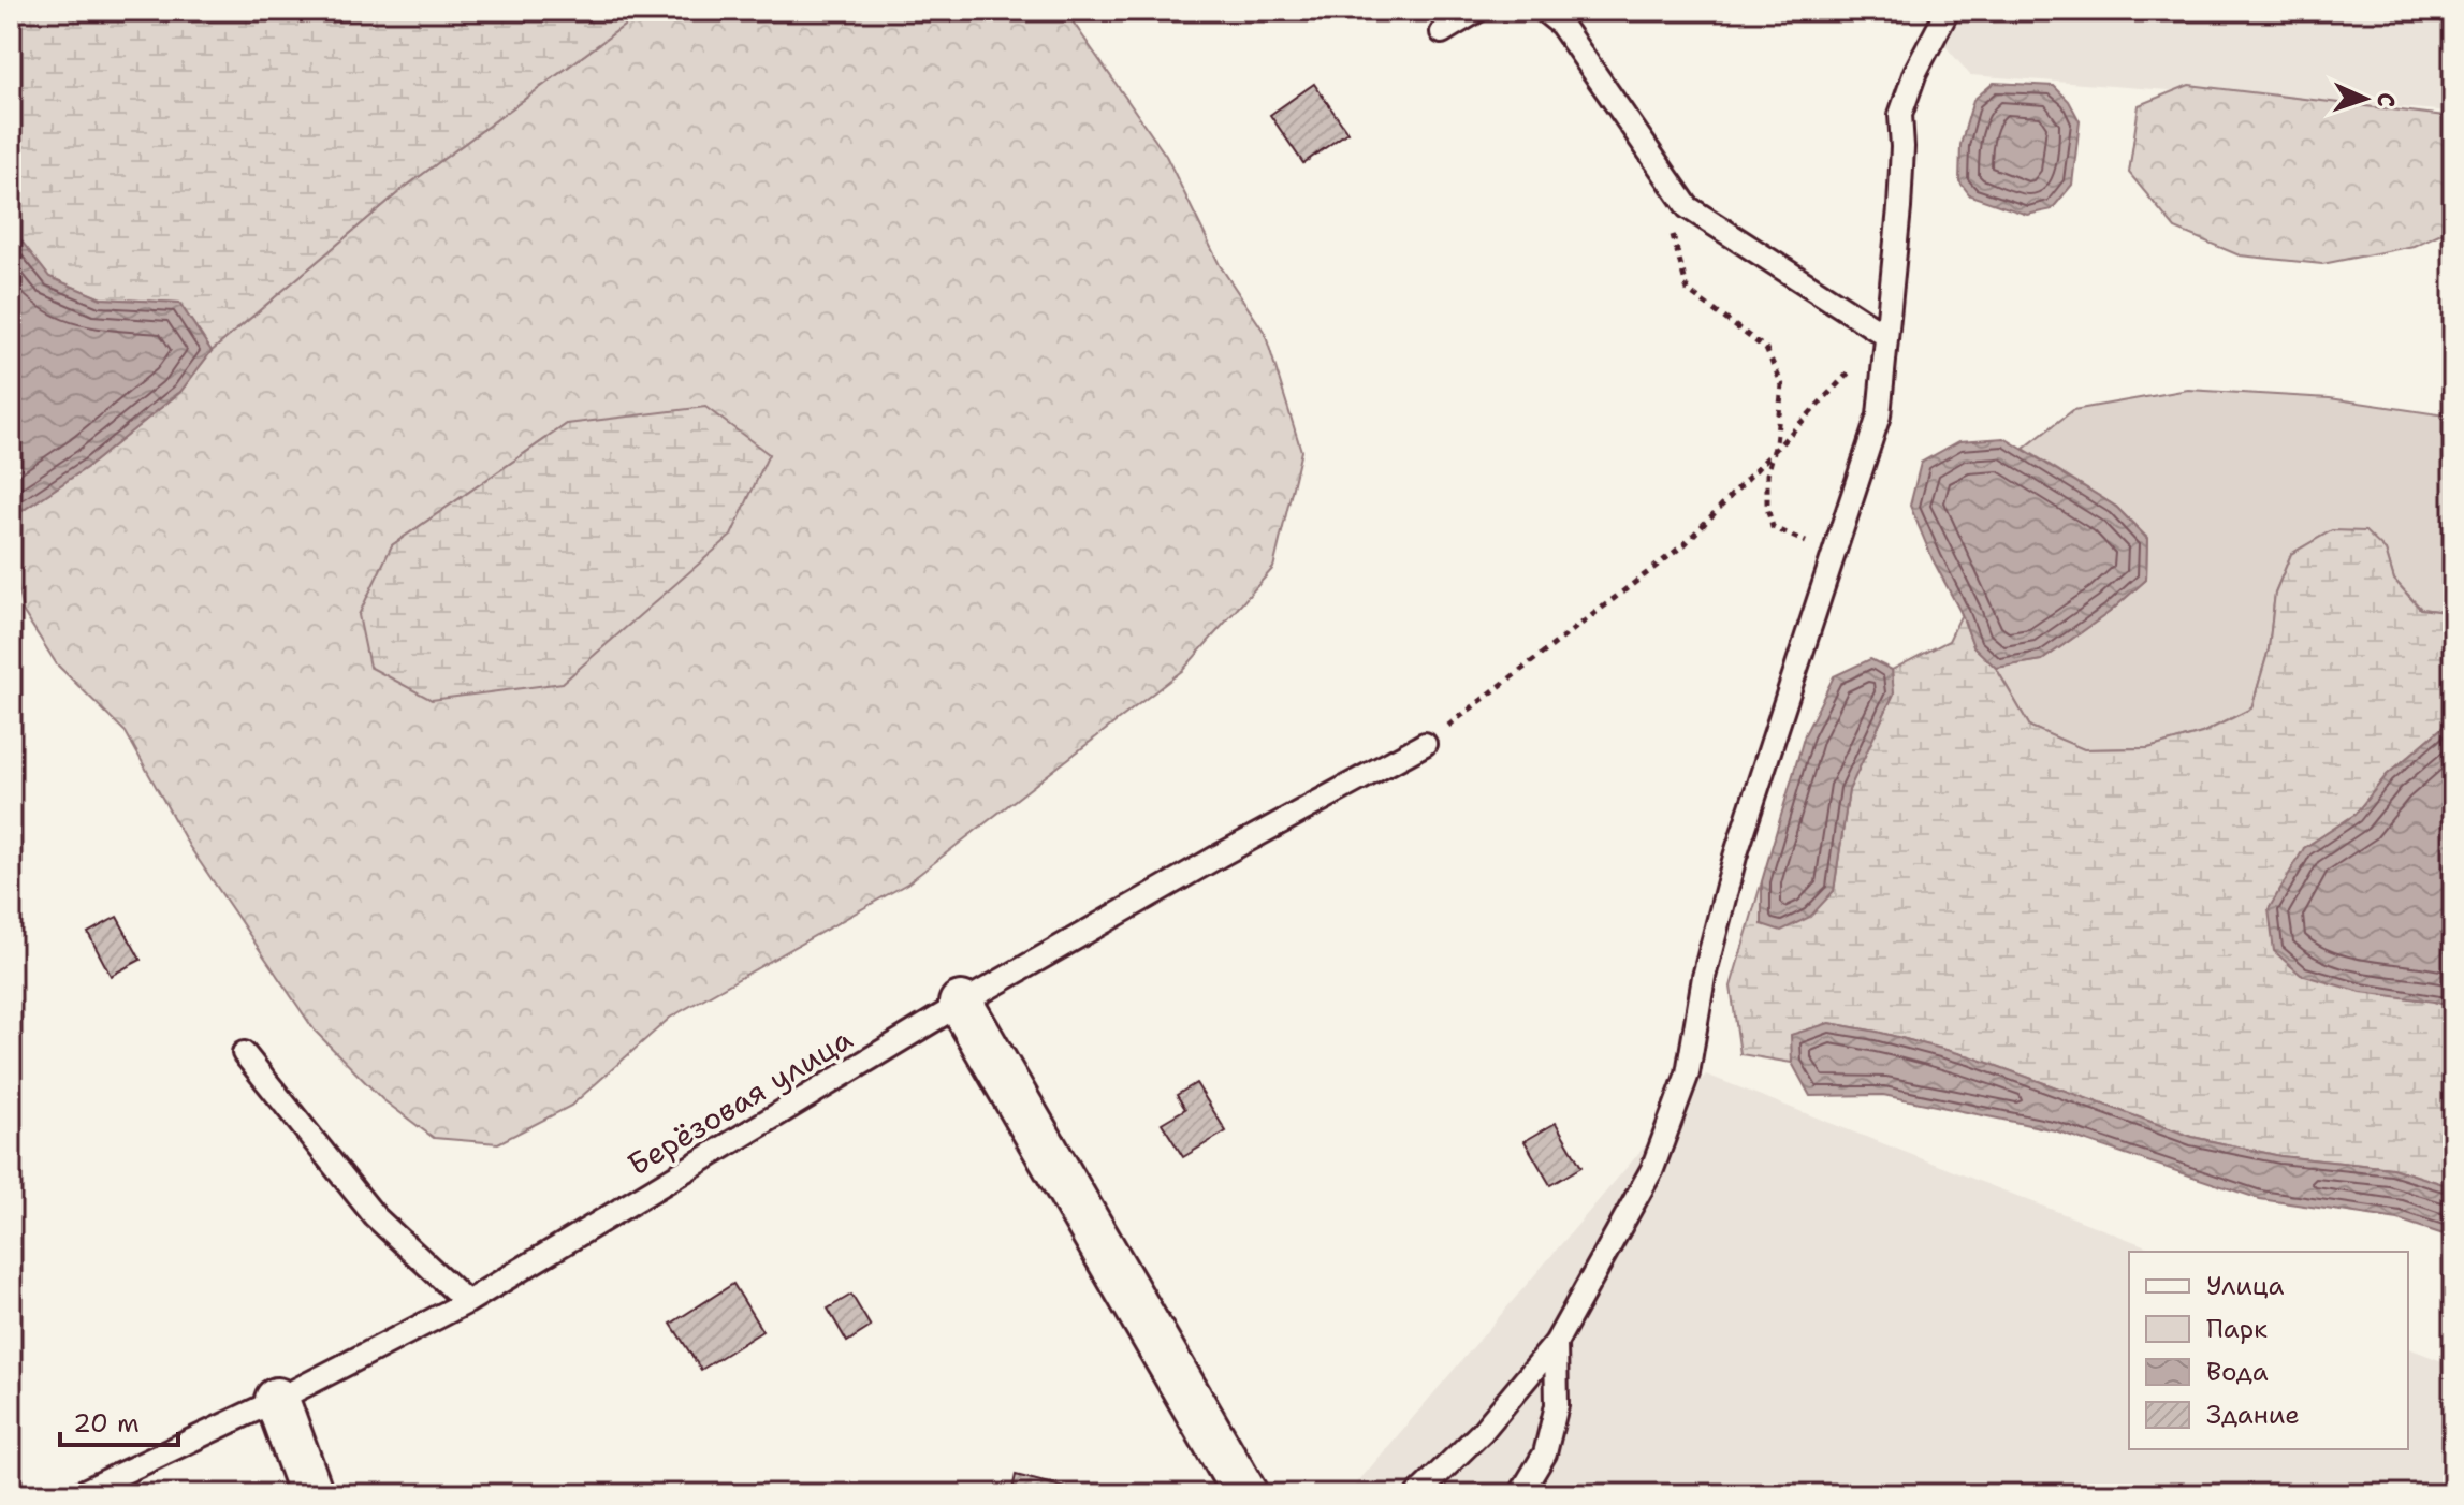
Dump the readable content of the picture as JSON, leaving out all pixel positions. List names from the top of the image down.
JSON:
{
  "streets": {
    "lane": ["Берёзовая улица"]
  },
  "legend": [
    "Улица",
    "Парк",
    "Вода",
    "Здание"
  ],
  "scale_bar": "20 m",
  "north": "right"
}
